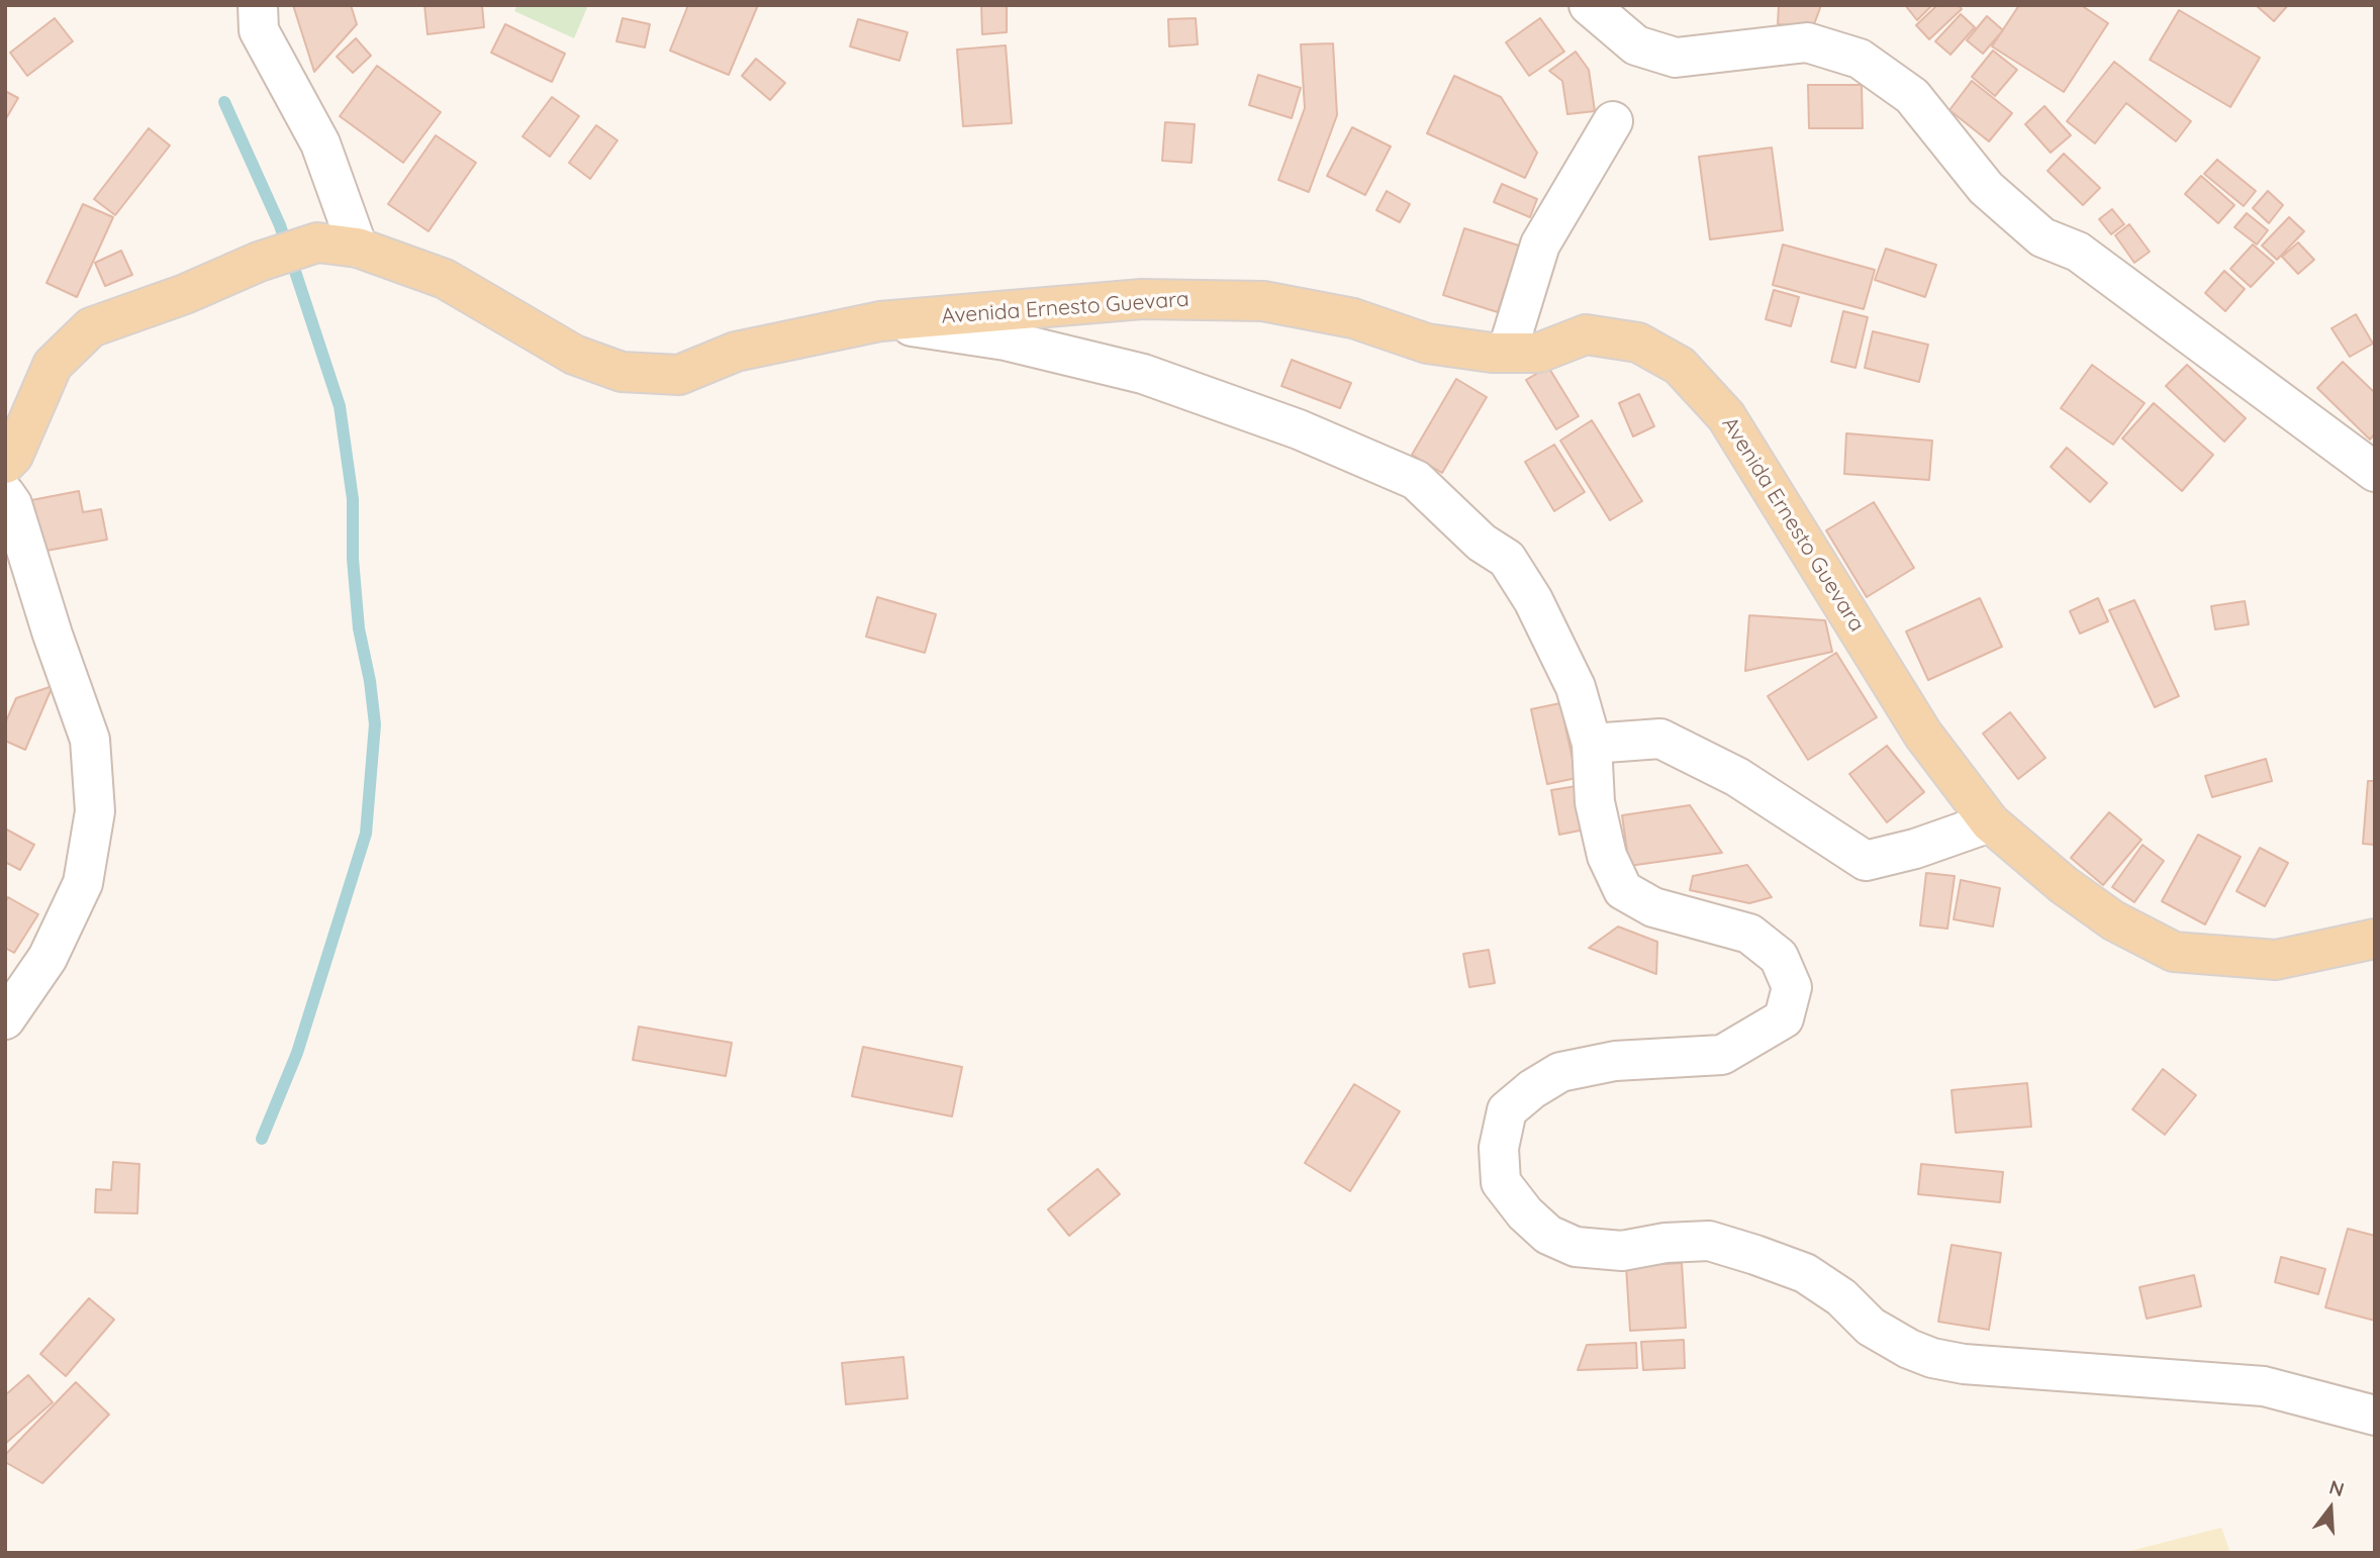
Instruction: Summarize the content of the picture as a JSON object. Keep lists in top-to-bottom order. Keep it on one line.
{"streets":{"main road":["Avenida Ernesto Guevara"]},"north":"top"}
